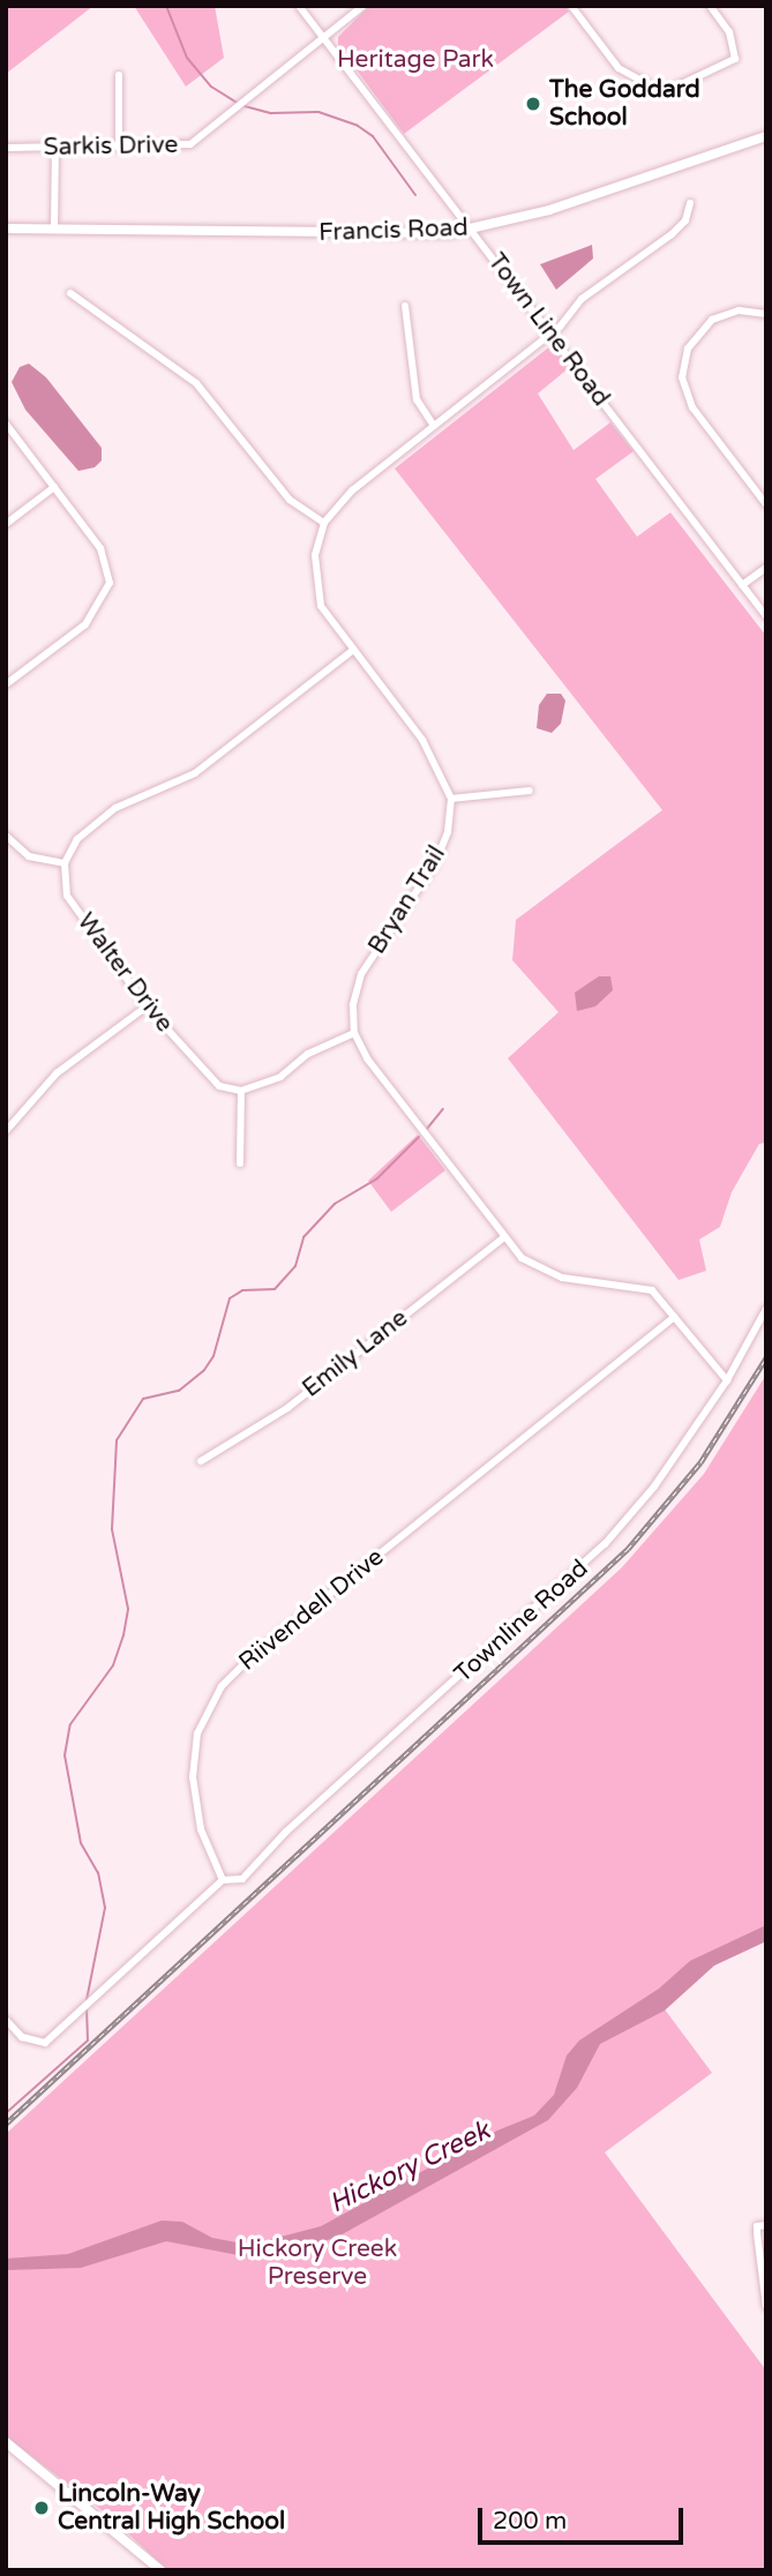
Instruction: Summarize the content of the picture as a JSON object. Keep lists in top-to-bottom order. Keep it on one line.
{"streets":{"street":["Sarkis Drive","Francis Road","Town Line Road","Bryan Trail","Walter Drive","Emily Lane","Riivendell Drive","Townline Road"]},"crossings":[["Sarkis Drive","Town Line Road"],["Francis Road","Town Line Road"],["Riivendell Drive","Townline Road"]],"water":["Hickory Creek"],"parks":["Heritage Park","Hickory Creek Preserve"],"places":["The Goddard School","Lincoln-Way Central High School"],"scale_bar":"200 m"}
